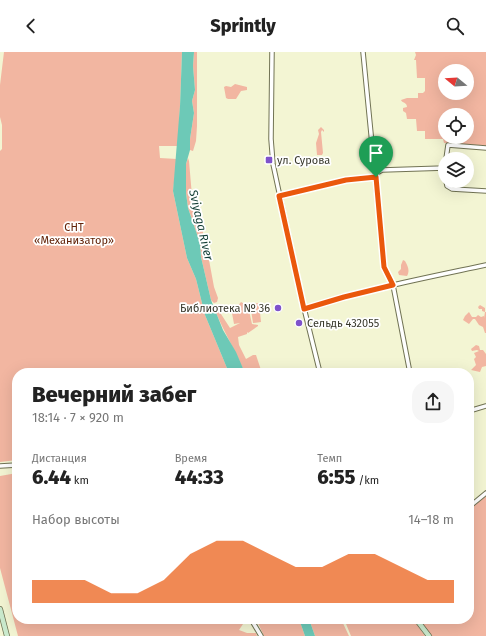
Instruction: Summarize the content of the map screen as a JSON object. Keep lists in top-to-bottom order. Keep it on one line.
{"water":["Sviyaga River"],"parks":["СНТ «Механизатор»"],"places":{"transit":["ул. Сурова"],"other":["Библиотека № 36","Сельдь 432055"]},"north":"left","page":{"header":"Sprintly","heading":["Вечерний забег","18:14 · 7 × 920 m"],"stats":[["Дистанция","6.44 km"],["Время","44:33"],["Темп","6:55 /km"]],"chart":["Набор высоты","14–18 m"]}}
